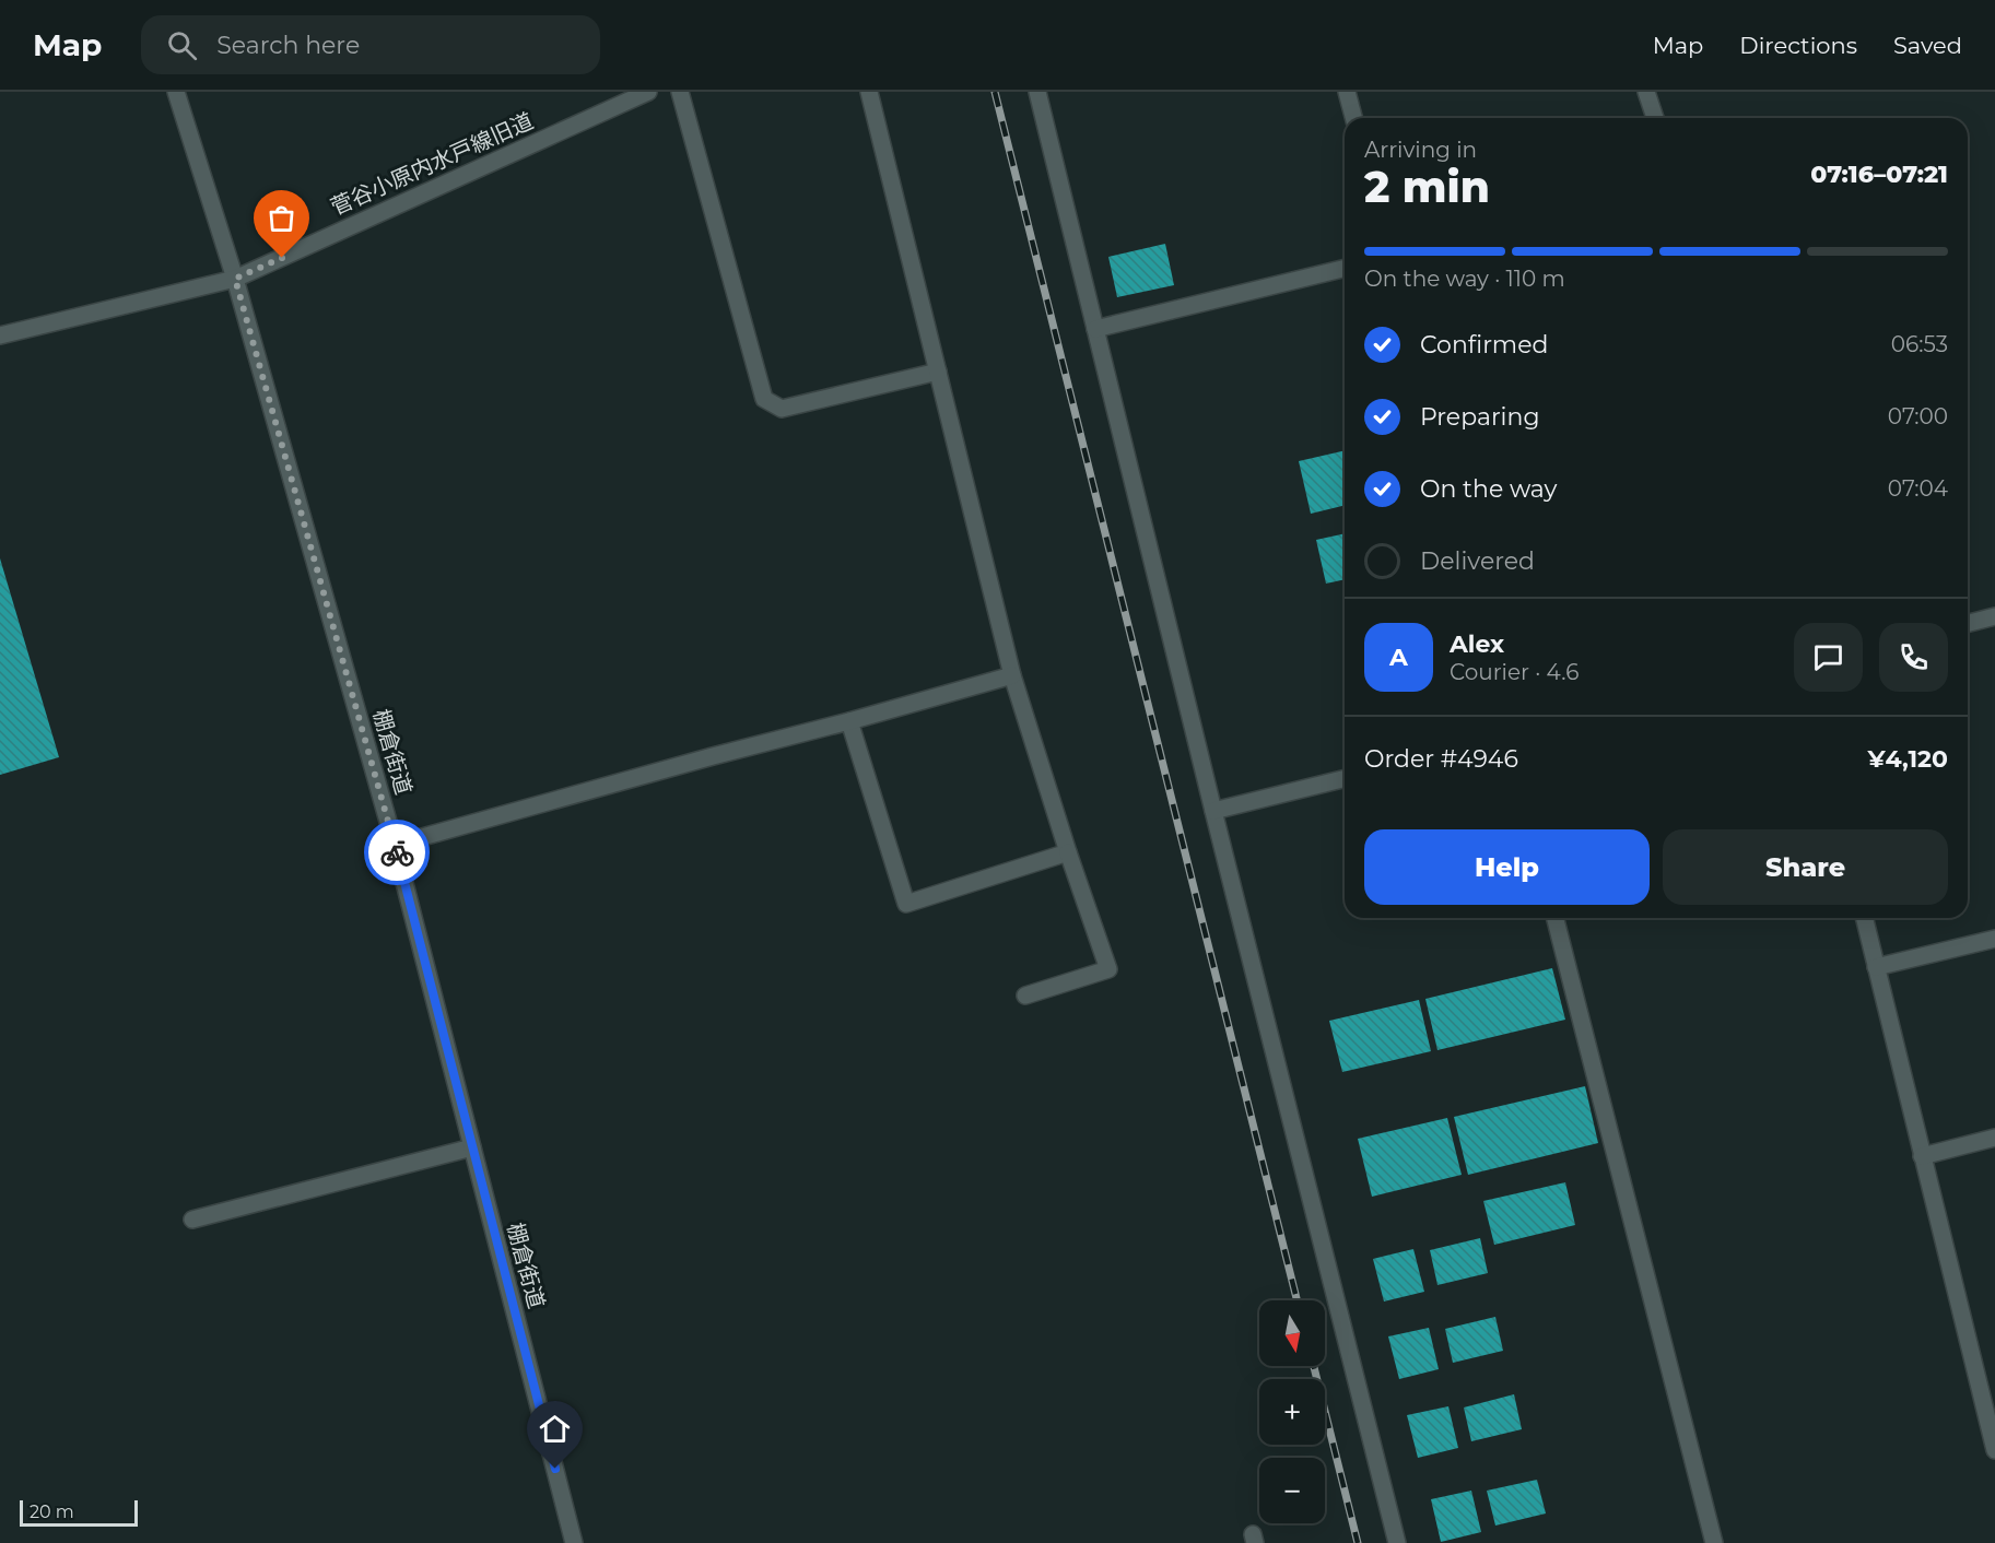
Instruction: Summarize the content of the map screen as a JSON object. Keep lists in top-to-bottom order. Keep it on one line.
{"streets":{"street":["菅谷小原内水戸線旧道","棚倉街道"]},"crossings":[["菅谷小原内水戸線旧道","棚倉街道"]],"scale_bar":"20 m","north":"bottom","page":{"header":"Map","search":"Search here","nav":["Map","Directions","Saved"],"heading":["2 min","Arriving in","07:16–07:21"],"panel":["Alex","Courier · 4.6","Order #4946","¥4,120"],"bar":"On the way · 110 m","list":[["Confirmed","06:53"],["Preparing","07:00"],["On the way","07:04"],"Delivered"],"round":"A","buttons":["Help","Share"],"map_buttons":["+","−"],"scale":"20 m"}}
